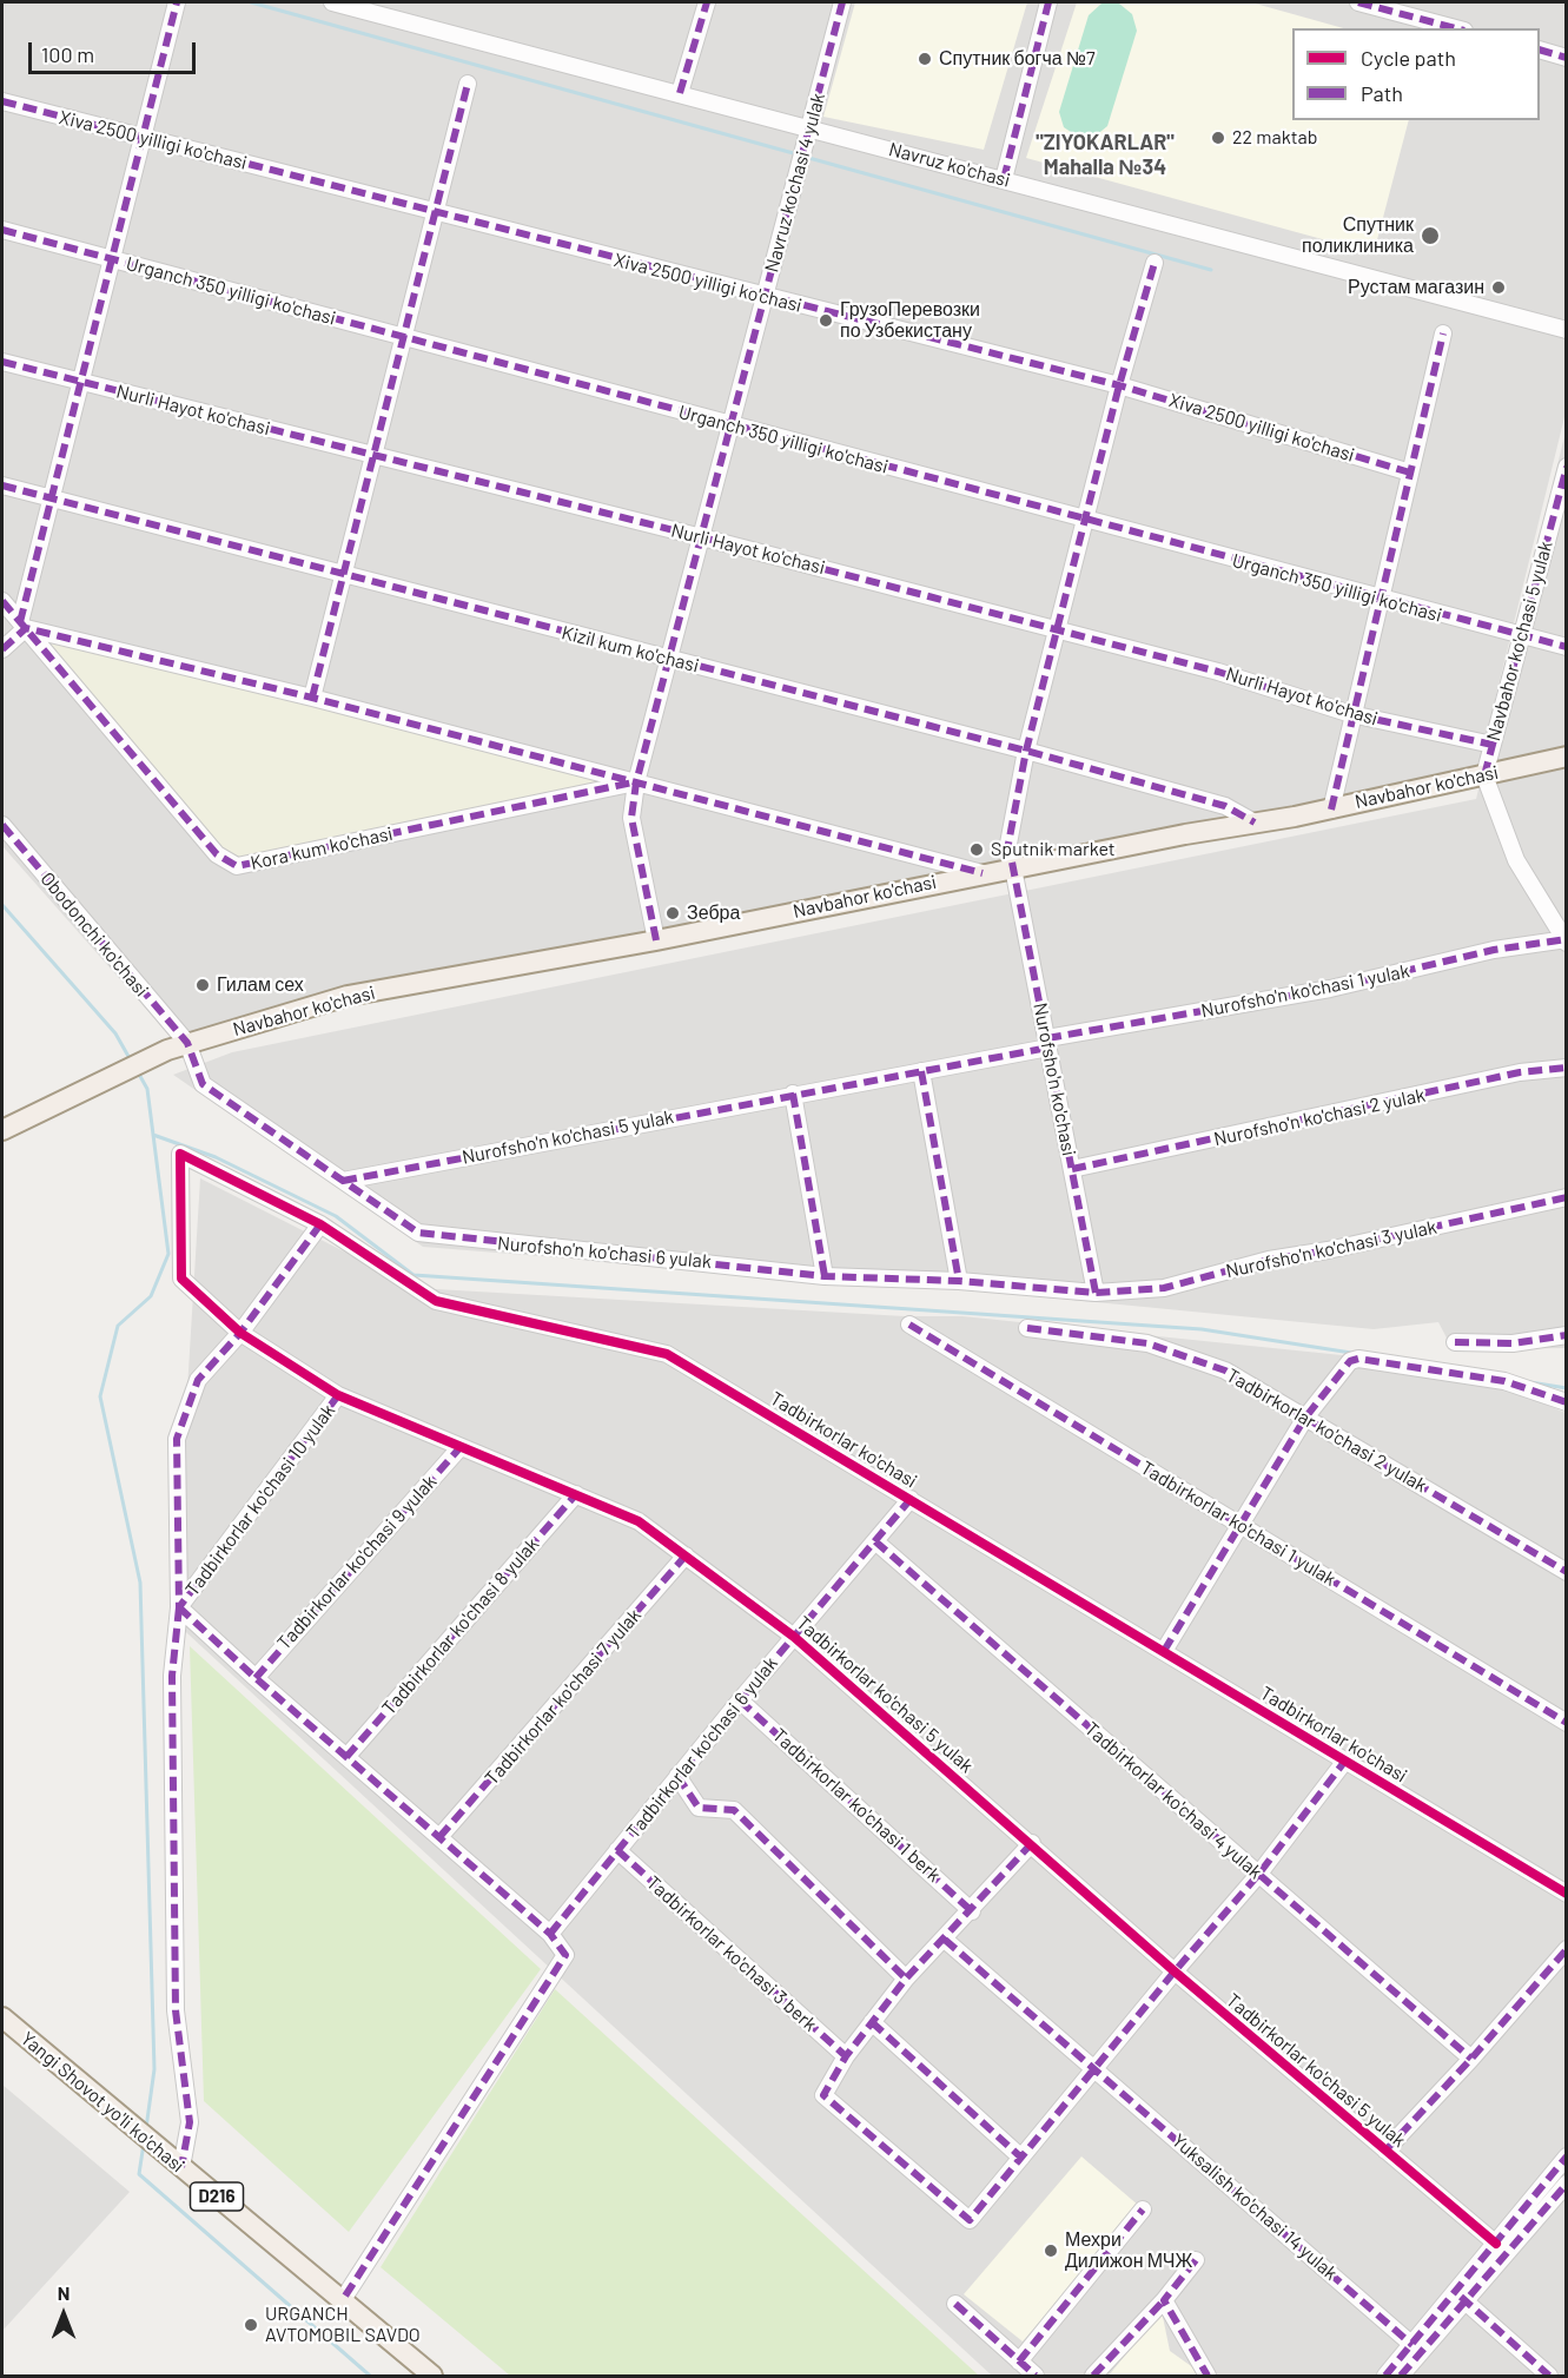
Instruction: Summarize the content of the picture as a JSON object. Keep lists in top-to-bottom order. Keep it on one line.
{"streets":{"main road":["Navbahor ko'chasi","Yangi Shovot yo'li ko'chasi","D216"],"street":["Xiva 2500 yilligi ko'chasi","Navruz ko'chasi","Navruz ko'chasi 4 yulak","Urganch 350 yilligi ko'chasi","Nurli Hayot ko'chasi","Navbahor ko'chasi 5 yulak","Kizil kum ko'chasi","Kora kum ko'chasi","Obodonchi ko'chasi","Nurofsho'n ko'chasi 1 yulak","Nurofsho'n ko'chasi","Nurofsho'n ko'chasi 2 yulak","Nurofsho'n ko'chasi 5 yulak","Nurofsho'n ko'chasi 3 yulak","Nurofsho'n ko'chasi 6 yulak","Tadbirkorlar ko'chasi 2 yulak","Tadbirkorlar ko'chasi","Tadbirkorlar ko'chasi 10 yulak","Tadbirkorlar ko'chasi 1 yulak","Tadbirkorlar ko'chasi 9 yulak","Tadbirkorlar ko'chasi 8 yulak","Tadbirkorlar ko'chasi 5 yulak","Tadbirkorlar ko'chasi 7 yulak","Tadbirkorlar ko'chasi 6 yulak","Tadbirkorlar ko'chasi 4 yulak","Tadbirkorlar ko'chasi 1 berk","Tadbirkorlar ko'chasi 3 berk","Yuksalish ko'chasi 14 yulak"]},"crossings":[["Xiva 2500 yilligi ko'chasi","Navruz ko'chasi 4 yulak"],["Xiva 2500 yilligi ko'chasi","Nurofsho'n ko'chasi"],["Navruz ko'chasi","Navruz ko'chasi 4 yulak"],["Navruz ko'chasi 4 yulak","Urganch 350 yilligi ko'chasi"],["Navruz ko'chasi 4 yulak","Nurli Hayot ko'chasi"],["Navruz ko'chasi 4 yulak","Kizil kum ko'chasi"],["Navruz ko'chasi 4 yulak","Navbahor ko'chasi"],["Navruz ko'chasi 4 yulak","Kora kum ko'chasi"],["Urganch 350 yilligi ko'chasi","Navbahor ko'chasi 5 yulak"],["Urganch 350 yilligi ko'chasi","Nurofsho'n ko'chasi"],["Nurli Hayot ko'chasi","Navbahor ko'chasi 5 yulak"],["Nurli Hayot ko'chasi","Nurofsho'n ko'chasi"],["Navbahor ko'chasi 5 yulak","Navbahor ko'chasi"],["Kizil kum ko'chasi","Navbahor ko'chasi"],["Kizil kum ko'chasi","Nurofsho'n ko'chasi"],["Navbahor ko'chasi","Kora kum ko'chasi"],["Navbahor ko'chasi","Obodonchi ko'chasi"],["Navbahor ko'chasi","Nurofsho'n ko'chasi"],["Navbahor ko'chasi","Nurofsho'n ko'chasi 6 yulak"],["Obodonchi ko'chasi","Nurofsho'n ko'chasi 6 yulak"],["Nurofsho'n ko'chasi 1 yulak","Nurofsho'n ko'chasi"],["Nurofsho'n ko'chasi 1 yulak","Nurofsho'n ko'chasi 5 yulak"],["Nurofsho'n ko'chasi","Nurofsho'n ko'chasi 2 yulak"],["Nurofsho'n ko'chasi","Nurofsho'n ko'chasi 5 yulak"],["Nurofsho'n ko'chasi","Nurofsho'n ko'chasi 3 yulak"],["Nurofsho'n ko'chasi","Nurofsho'n ko'chasi 6 yulak"],["Nurofsho'n ko'chasi 5 yulak","Nurofsho'n ko'chasi 6 yulak"],["Nurofsho'n ko'chasi 3 yulak","Nurofsho'n ko'chasi 6 yulak"],["Tadbirkorlar ko'chasi","Tadbirkorlar ko'chasi 10 yulak"],["Tadbirkorlar ko'chasi","Tadbirkorlar ko'chasi 5 yulak"],["Tadbirkorlar ko'chasi","Tadbirkorlar ko'chasi 6 yulak"],["Tadbirkorlar ko'chasi 10 yulak","Tadbirkorlar ko'chasi 5 yulak"],["Tadbirkorlar ko'chasi 9 yulak","Tadbirkorlar ko'chasi 5 yulak"],["Tadbirkorlar ko'chasi 8 yulak","Tadbirkorlar ko'chasi 5 yulak"],["Tadbirkorlar ko'chasi 5 yulak","Tadbirkorlar ko'chasi 7 yulak"],["Tadbirkorlar ko'chasi 5 yulak","Tadbirkorlar ko'chasi 6 yulak"],["Tadbirkorlar ko'chasi 6 yulak","Tadbirkorlar ko'chasi 4 yulak"],["Tadbirkorlar ko'chasi 6 yulak","Tadbirkorlar ko'chasi 1 berk"],["Tadbirkorlar ko'chasi 6 yulak","Tadbirkorlar ko'chasi 3 berk"]],"districts":["\"ZIYOKARLAR\" Mahalla №34"],"places":["Спутник богча №7","22 maktab","Спутник поликлиника","Рустам магазин","ГрузоПеревозки по Узбекистану","Sputnik market","Зебра","Гилам сех","Мехри Дилижон МЧЖ","URGANCH AVTOMOBIL SAVDO"],"legend":["Cycle path","Path"],"scale_bar":"100 m","north":"top"}
